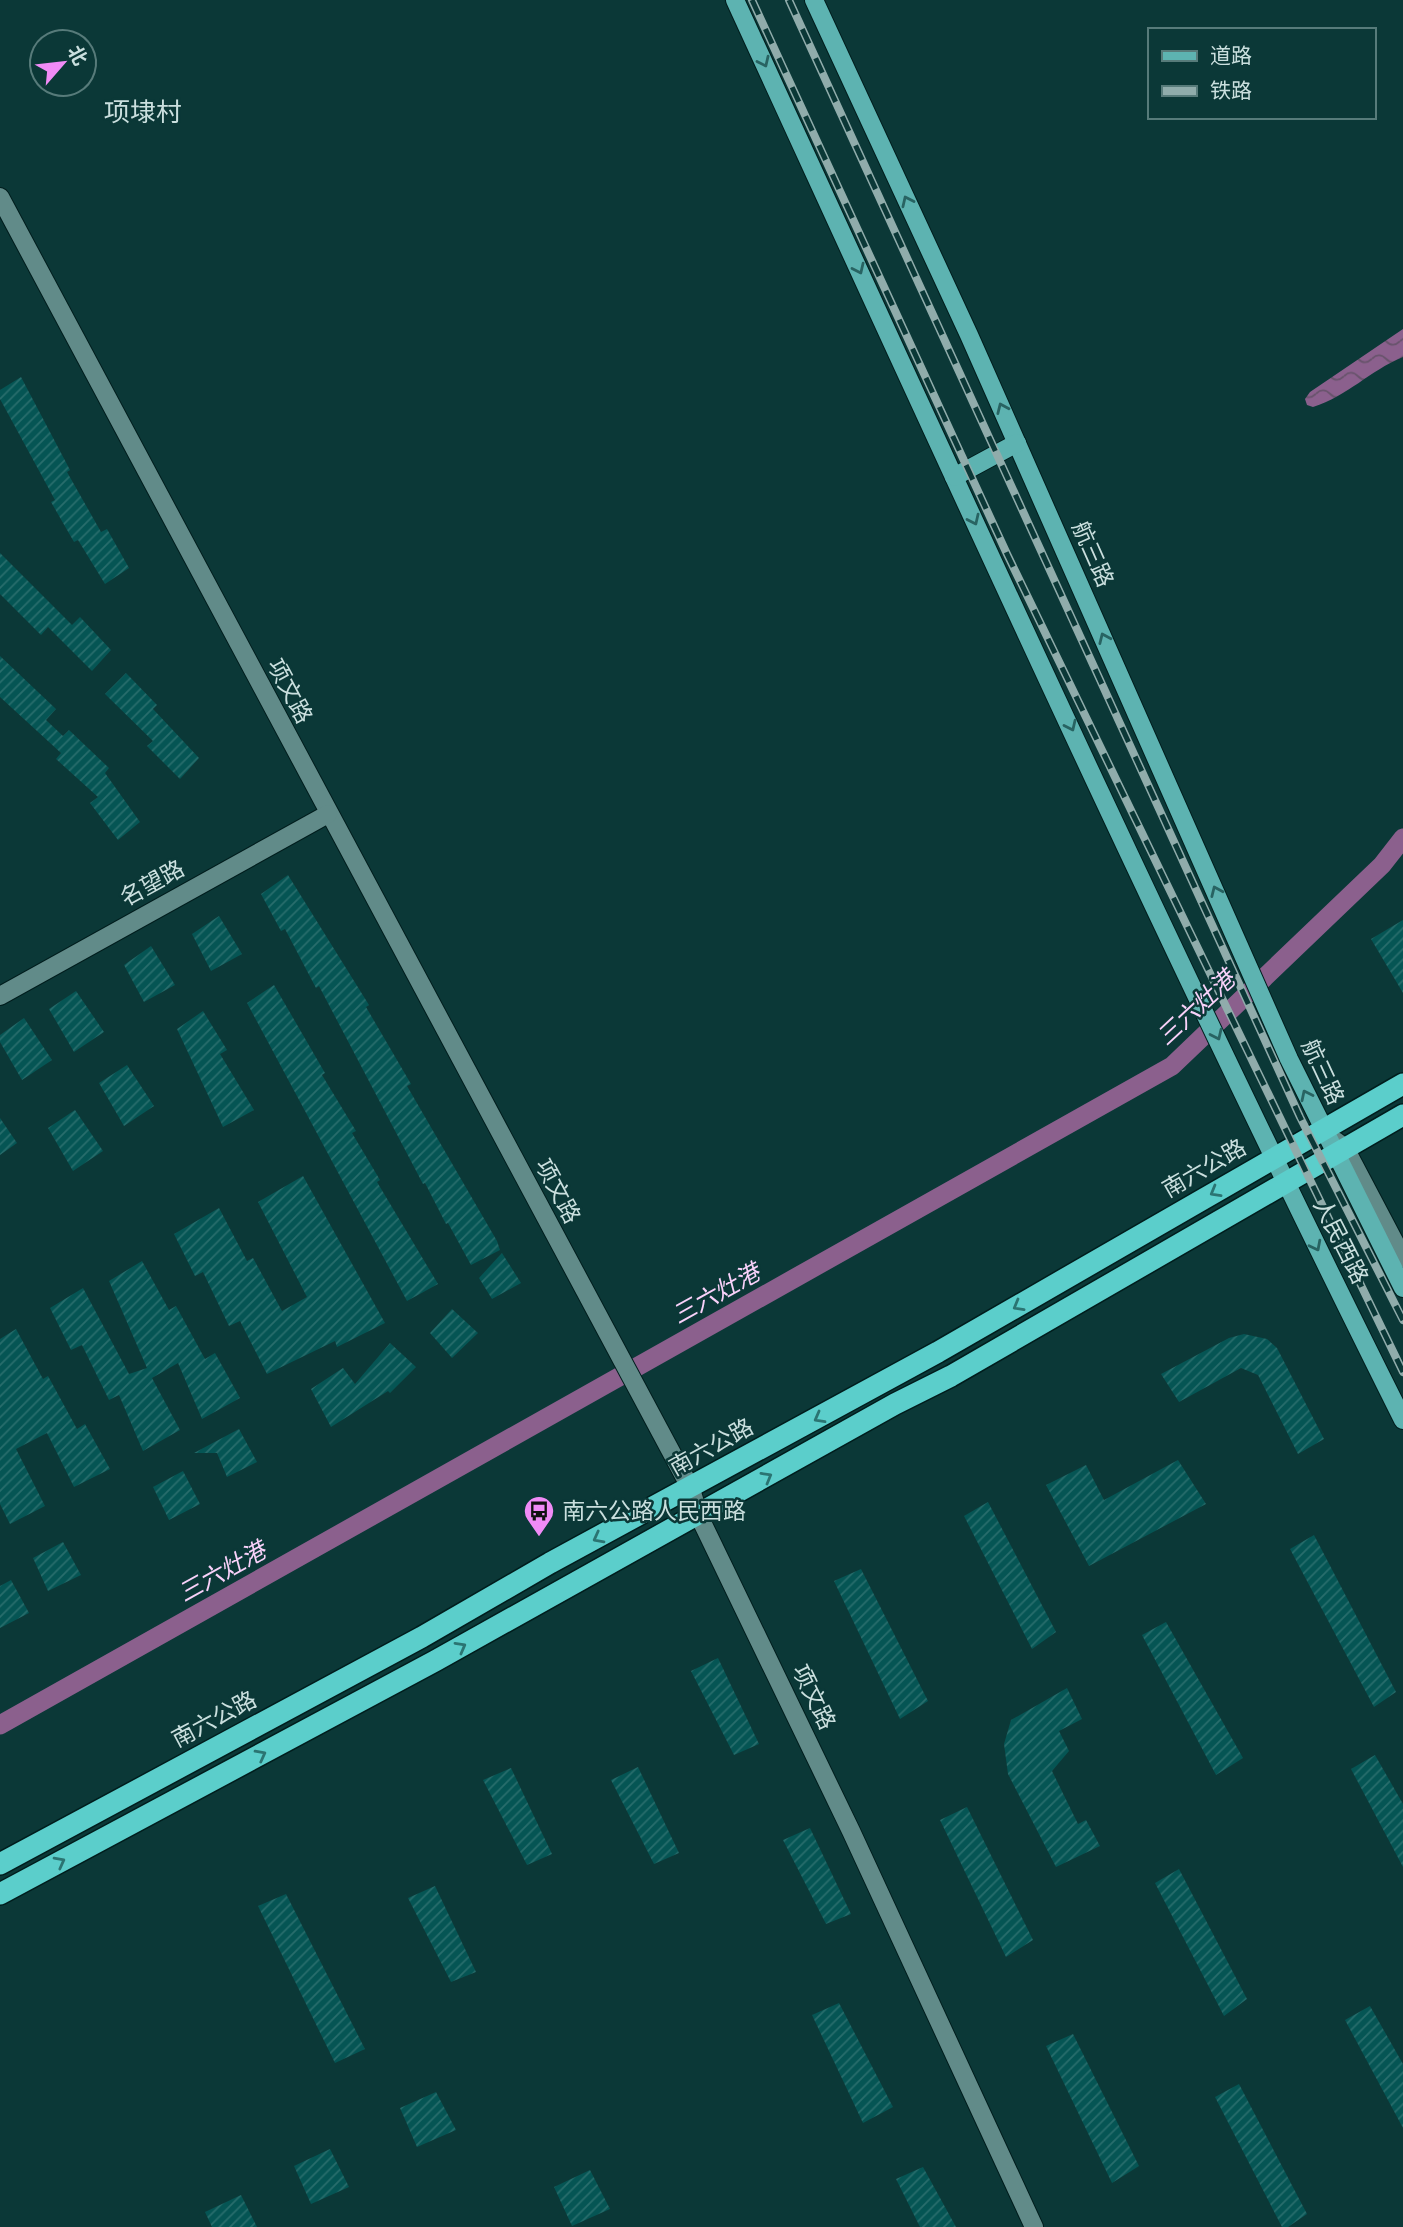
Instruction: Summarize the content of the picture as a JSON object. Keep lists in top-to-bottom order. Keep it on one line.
{"streets":{"highway":["南六公路"],"main road":["航三路","人民西路"],"street":["项文路","名望路"]},"crossings":[["航三路","南六公路"],["航三路","人民西路"],["项文路","名望路"],["项文路","南六公路"],["南六公路","人民西路"]],"one_way":["航三路","人民西路"],"districts":["项埭村"],"water":["三六灶港"],"places":{"bus stop":["南六公路人民西路"]},"legend":["道路","铁路"],"north":"top right"}
